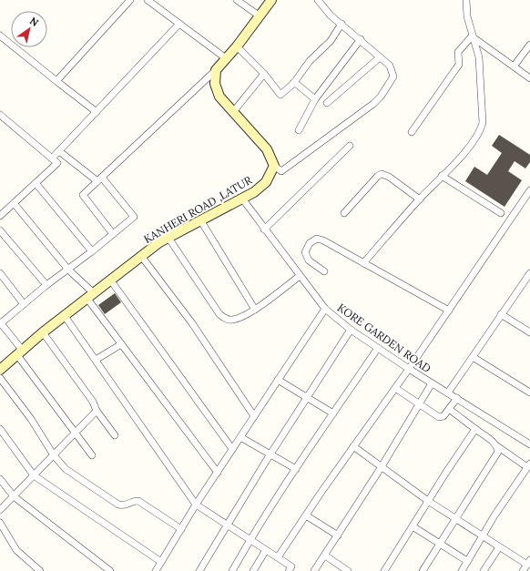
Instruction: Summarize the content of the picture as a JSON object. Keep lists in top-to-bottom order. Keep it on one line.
{"streets":{"street":["KANHERI ROAD ,LATUR","KORE GARDEN ROAD"]},"crossings":[["KANHERI ROAD ,LATUR","KORE GARDEN ROAD"]],"north":"top right"}
